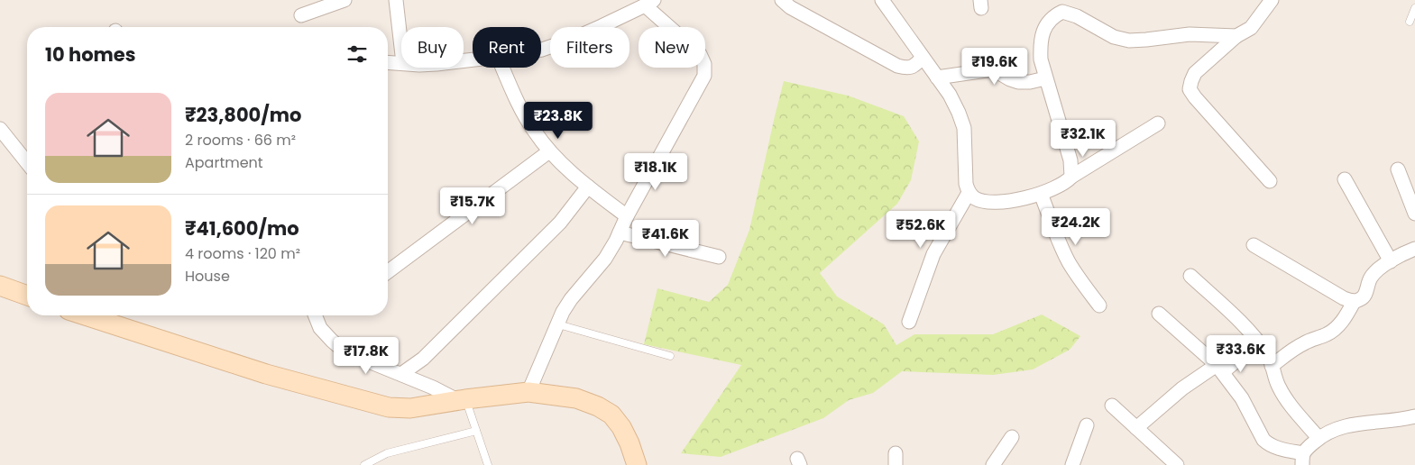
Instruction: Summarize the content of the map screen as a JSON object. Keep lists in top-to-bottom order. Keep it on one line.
{"page":{"chip":["Buy","Rent","Filters","New"],"heading":"10 homes","price":["₹19.6K","₹23.8K","₹32.1K","₹18.1K","₹15.7K","₹24.2K","₹52.6K","₹41.6K","₹33.6K","₹17.8K"],"list":[{"name":"₹23,800/mo","note":"2 rooms · 66 m² · Apartment"},{"name":"₹41,600/mo","note":"4 rooms · 120 m² · House"}]}}
